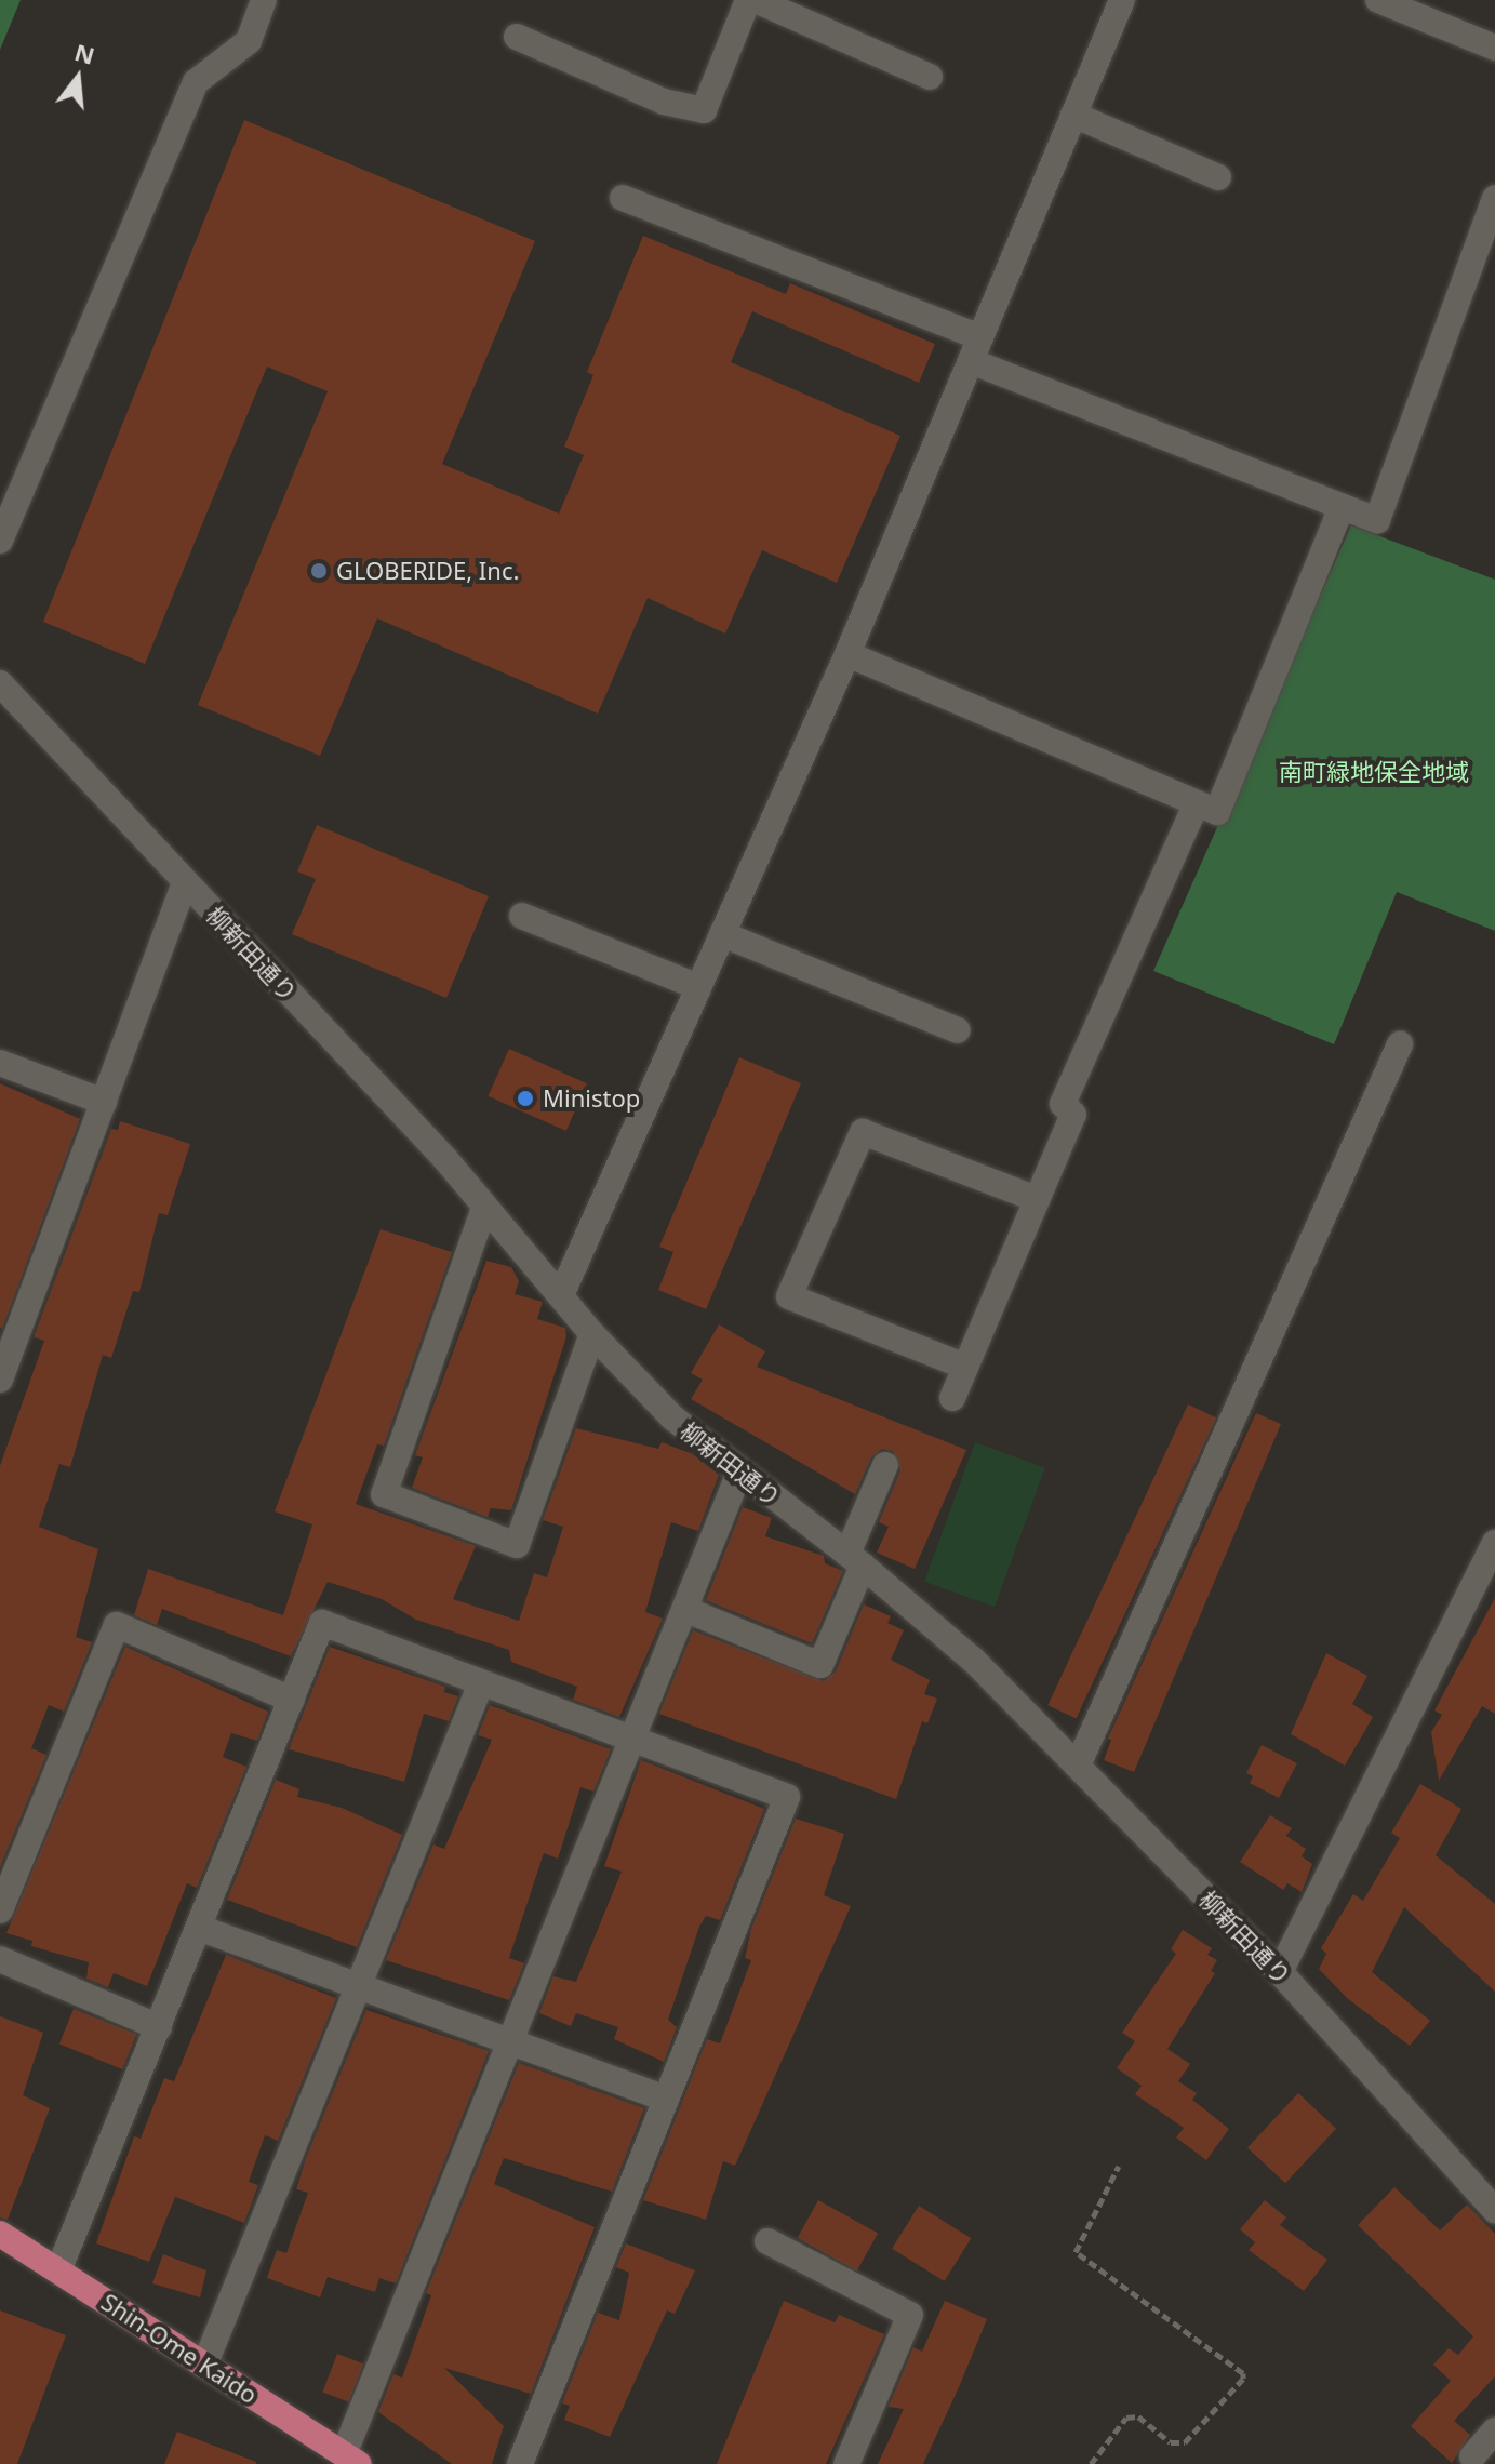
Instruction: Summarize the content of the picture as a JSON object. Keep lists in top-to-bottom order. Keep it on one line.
{"streets":{"main road":["Shin-Ome Kaido"],"street":["柳新田通り"]},"parks":["南町緑地保全地域"],"places":["GLOBERIDE, Inc.","Ministop"],"north":"top"}
